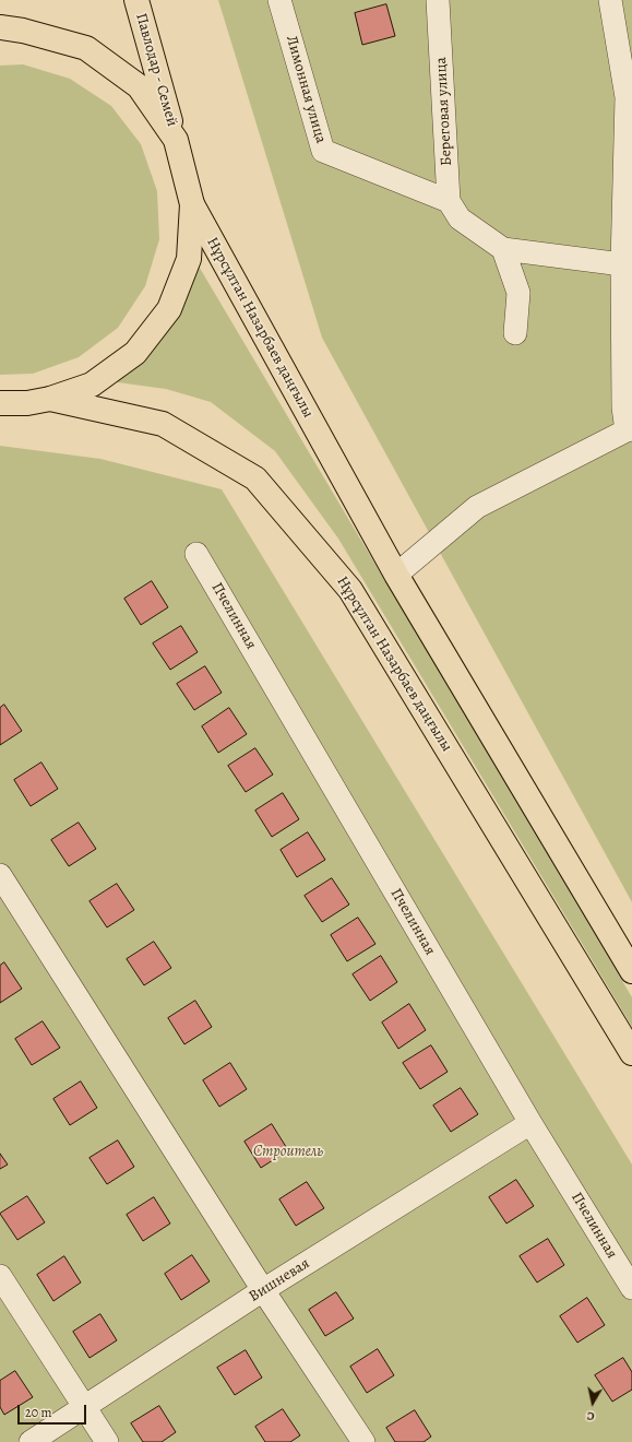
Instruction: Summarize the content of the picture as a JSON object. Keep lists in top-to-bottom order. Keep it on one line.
{"streets":{"main road":["Павлодар - Семей","Нұрсұлтан Назарбаев даңғылы"],"street":["Лимонная улица","Береговая улица","Пчелинная","Вишневая"]},"crossings":[["Павлодар - Семей","Нұрсұлтан Назарбаев даңғылы"],["Лимонная улица","Береговая улица"],["Пчелинная","Вишневая"]],"parks":["Строитель"],"scale_bar":"20 m","north":"bottom"}
